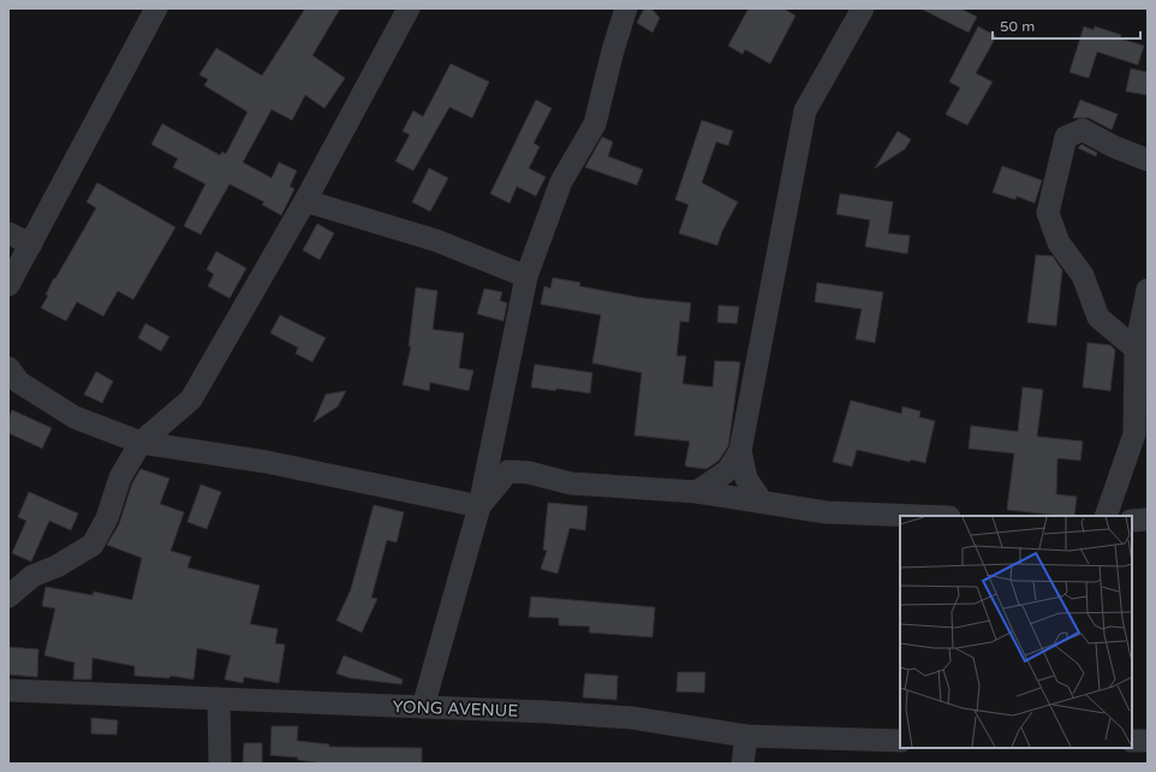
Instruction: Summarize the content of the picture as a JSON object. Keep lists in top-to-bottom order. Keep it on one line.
{"streets":{"street":["YONG AVENUE"]},"scale_bar":"50 m"}
